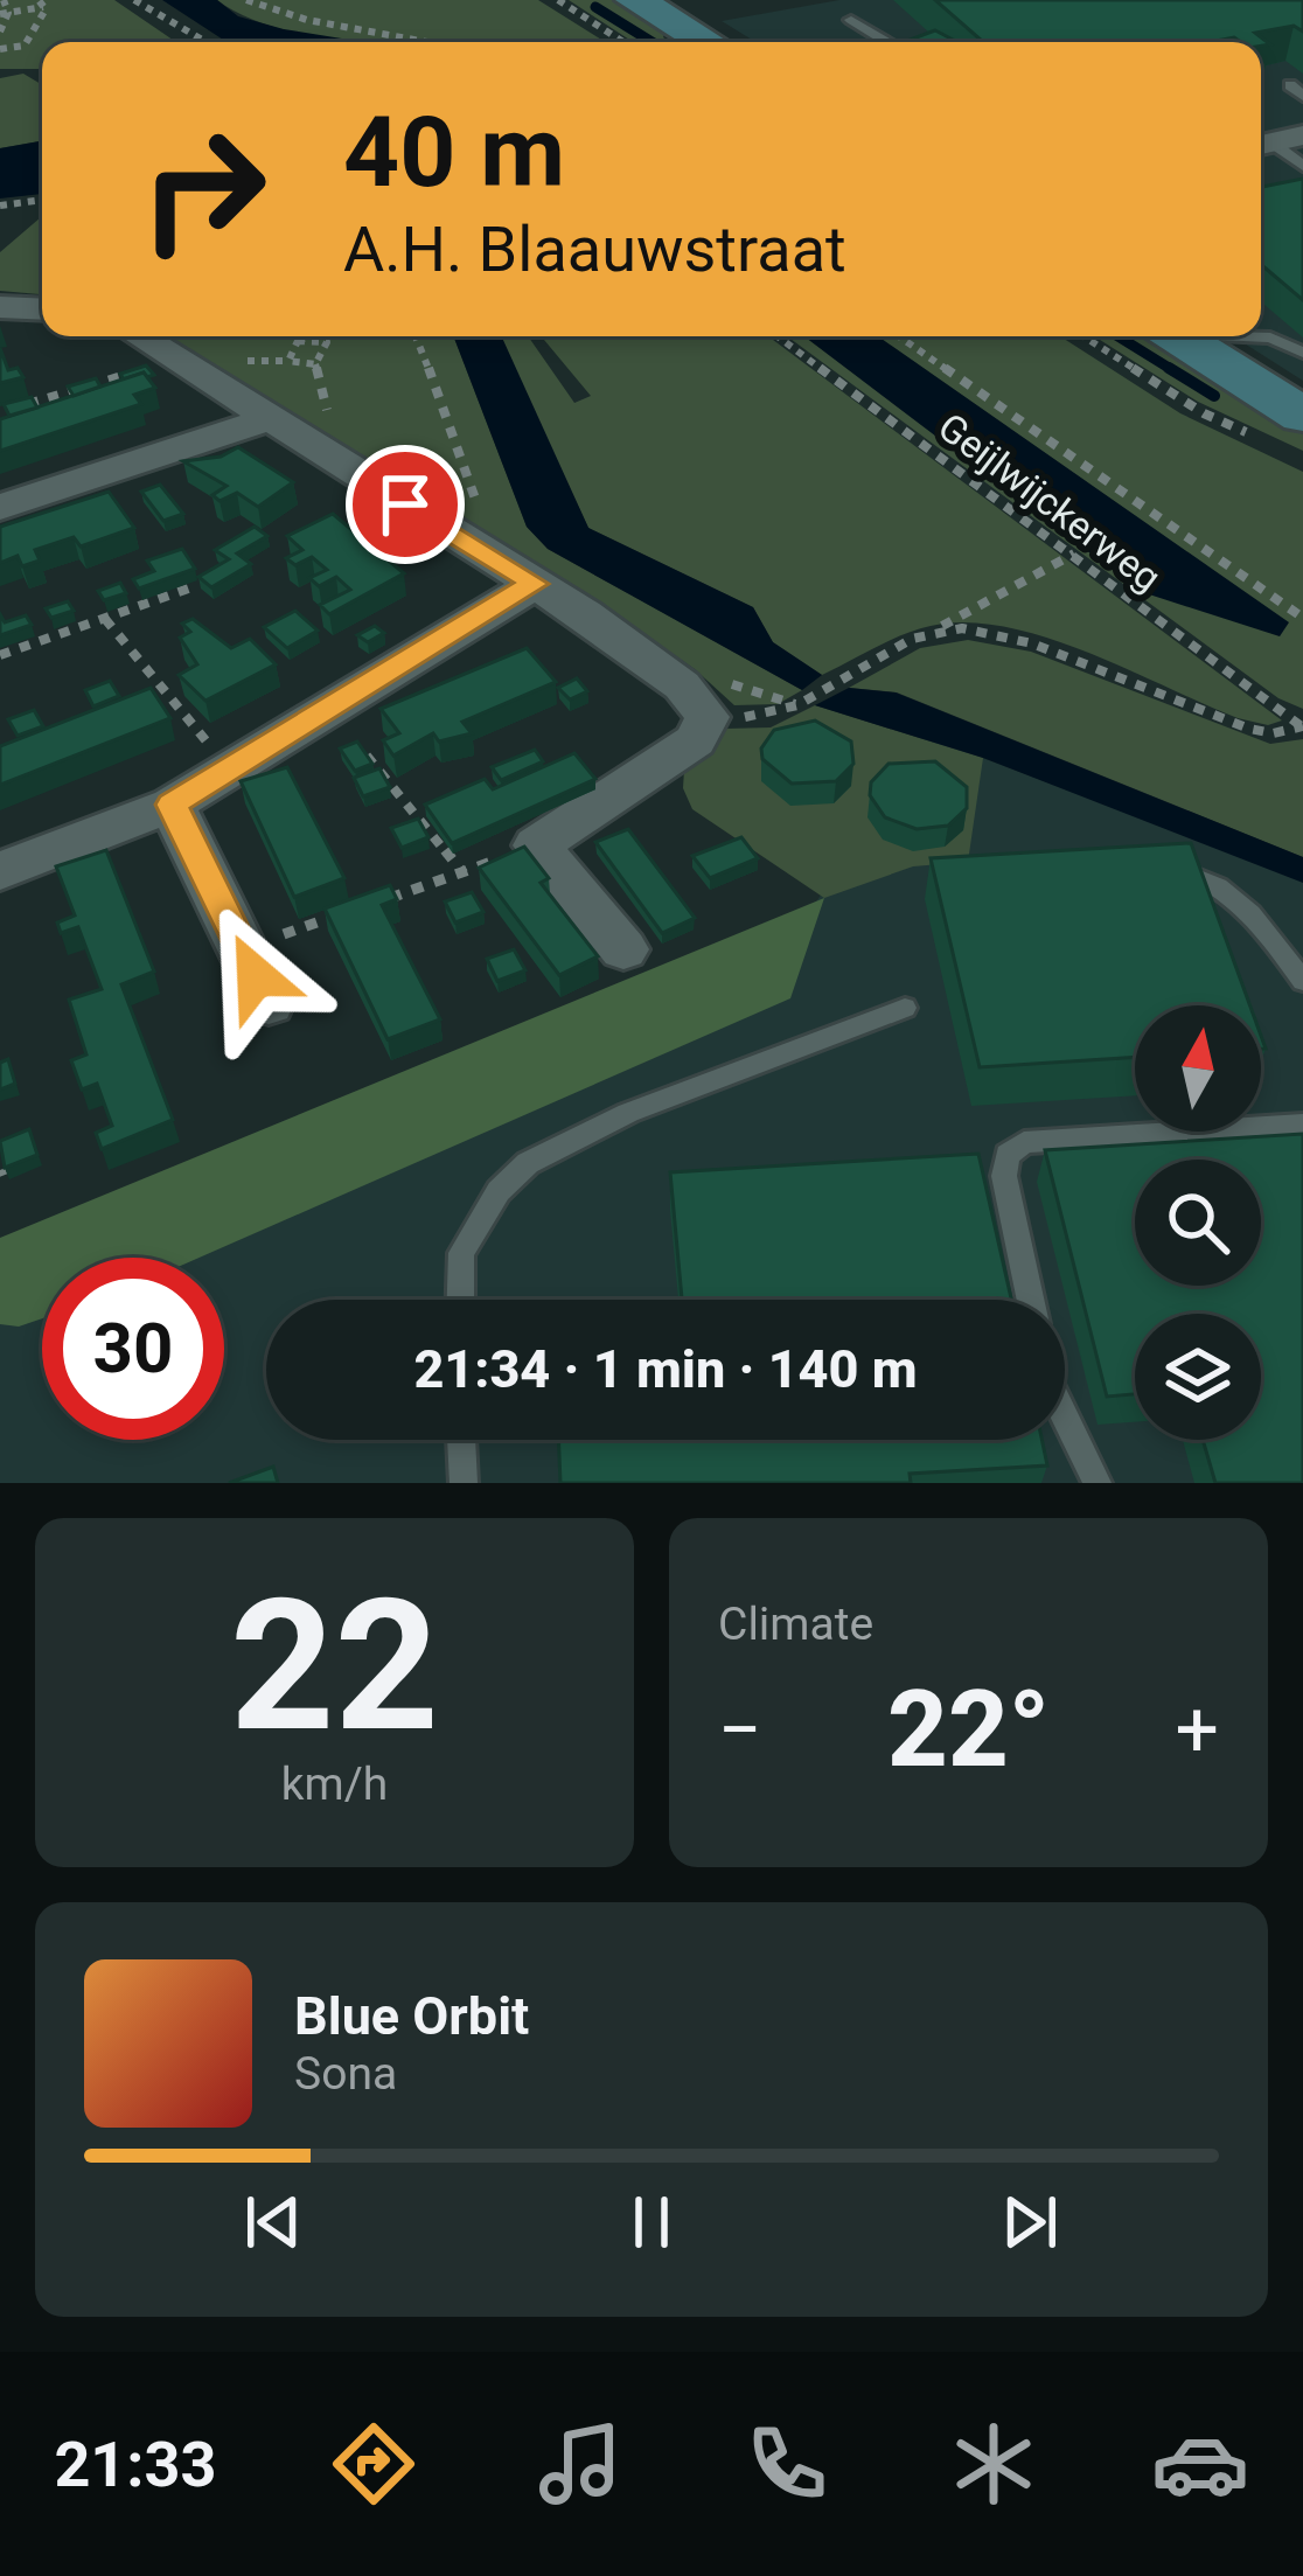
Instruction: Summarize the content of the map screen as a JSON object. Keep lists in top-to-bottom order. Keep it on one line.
{"streets":{"path":["Geijlwijckerweg"]},"north":"top","page":{"turn":["40 m","A.H. Blaauwstraat"],"limit":"30","trip":"21:34 · 1 min · 140 m","tile":[["22","km/h"],"Climate"],"heat":["−","22°","+"],"song":["Blue Orbit","Sona"],"tabs":"21:33"}}
